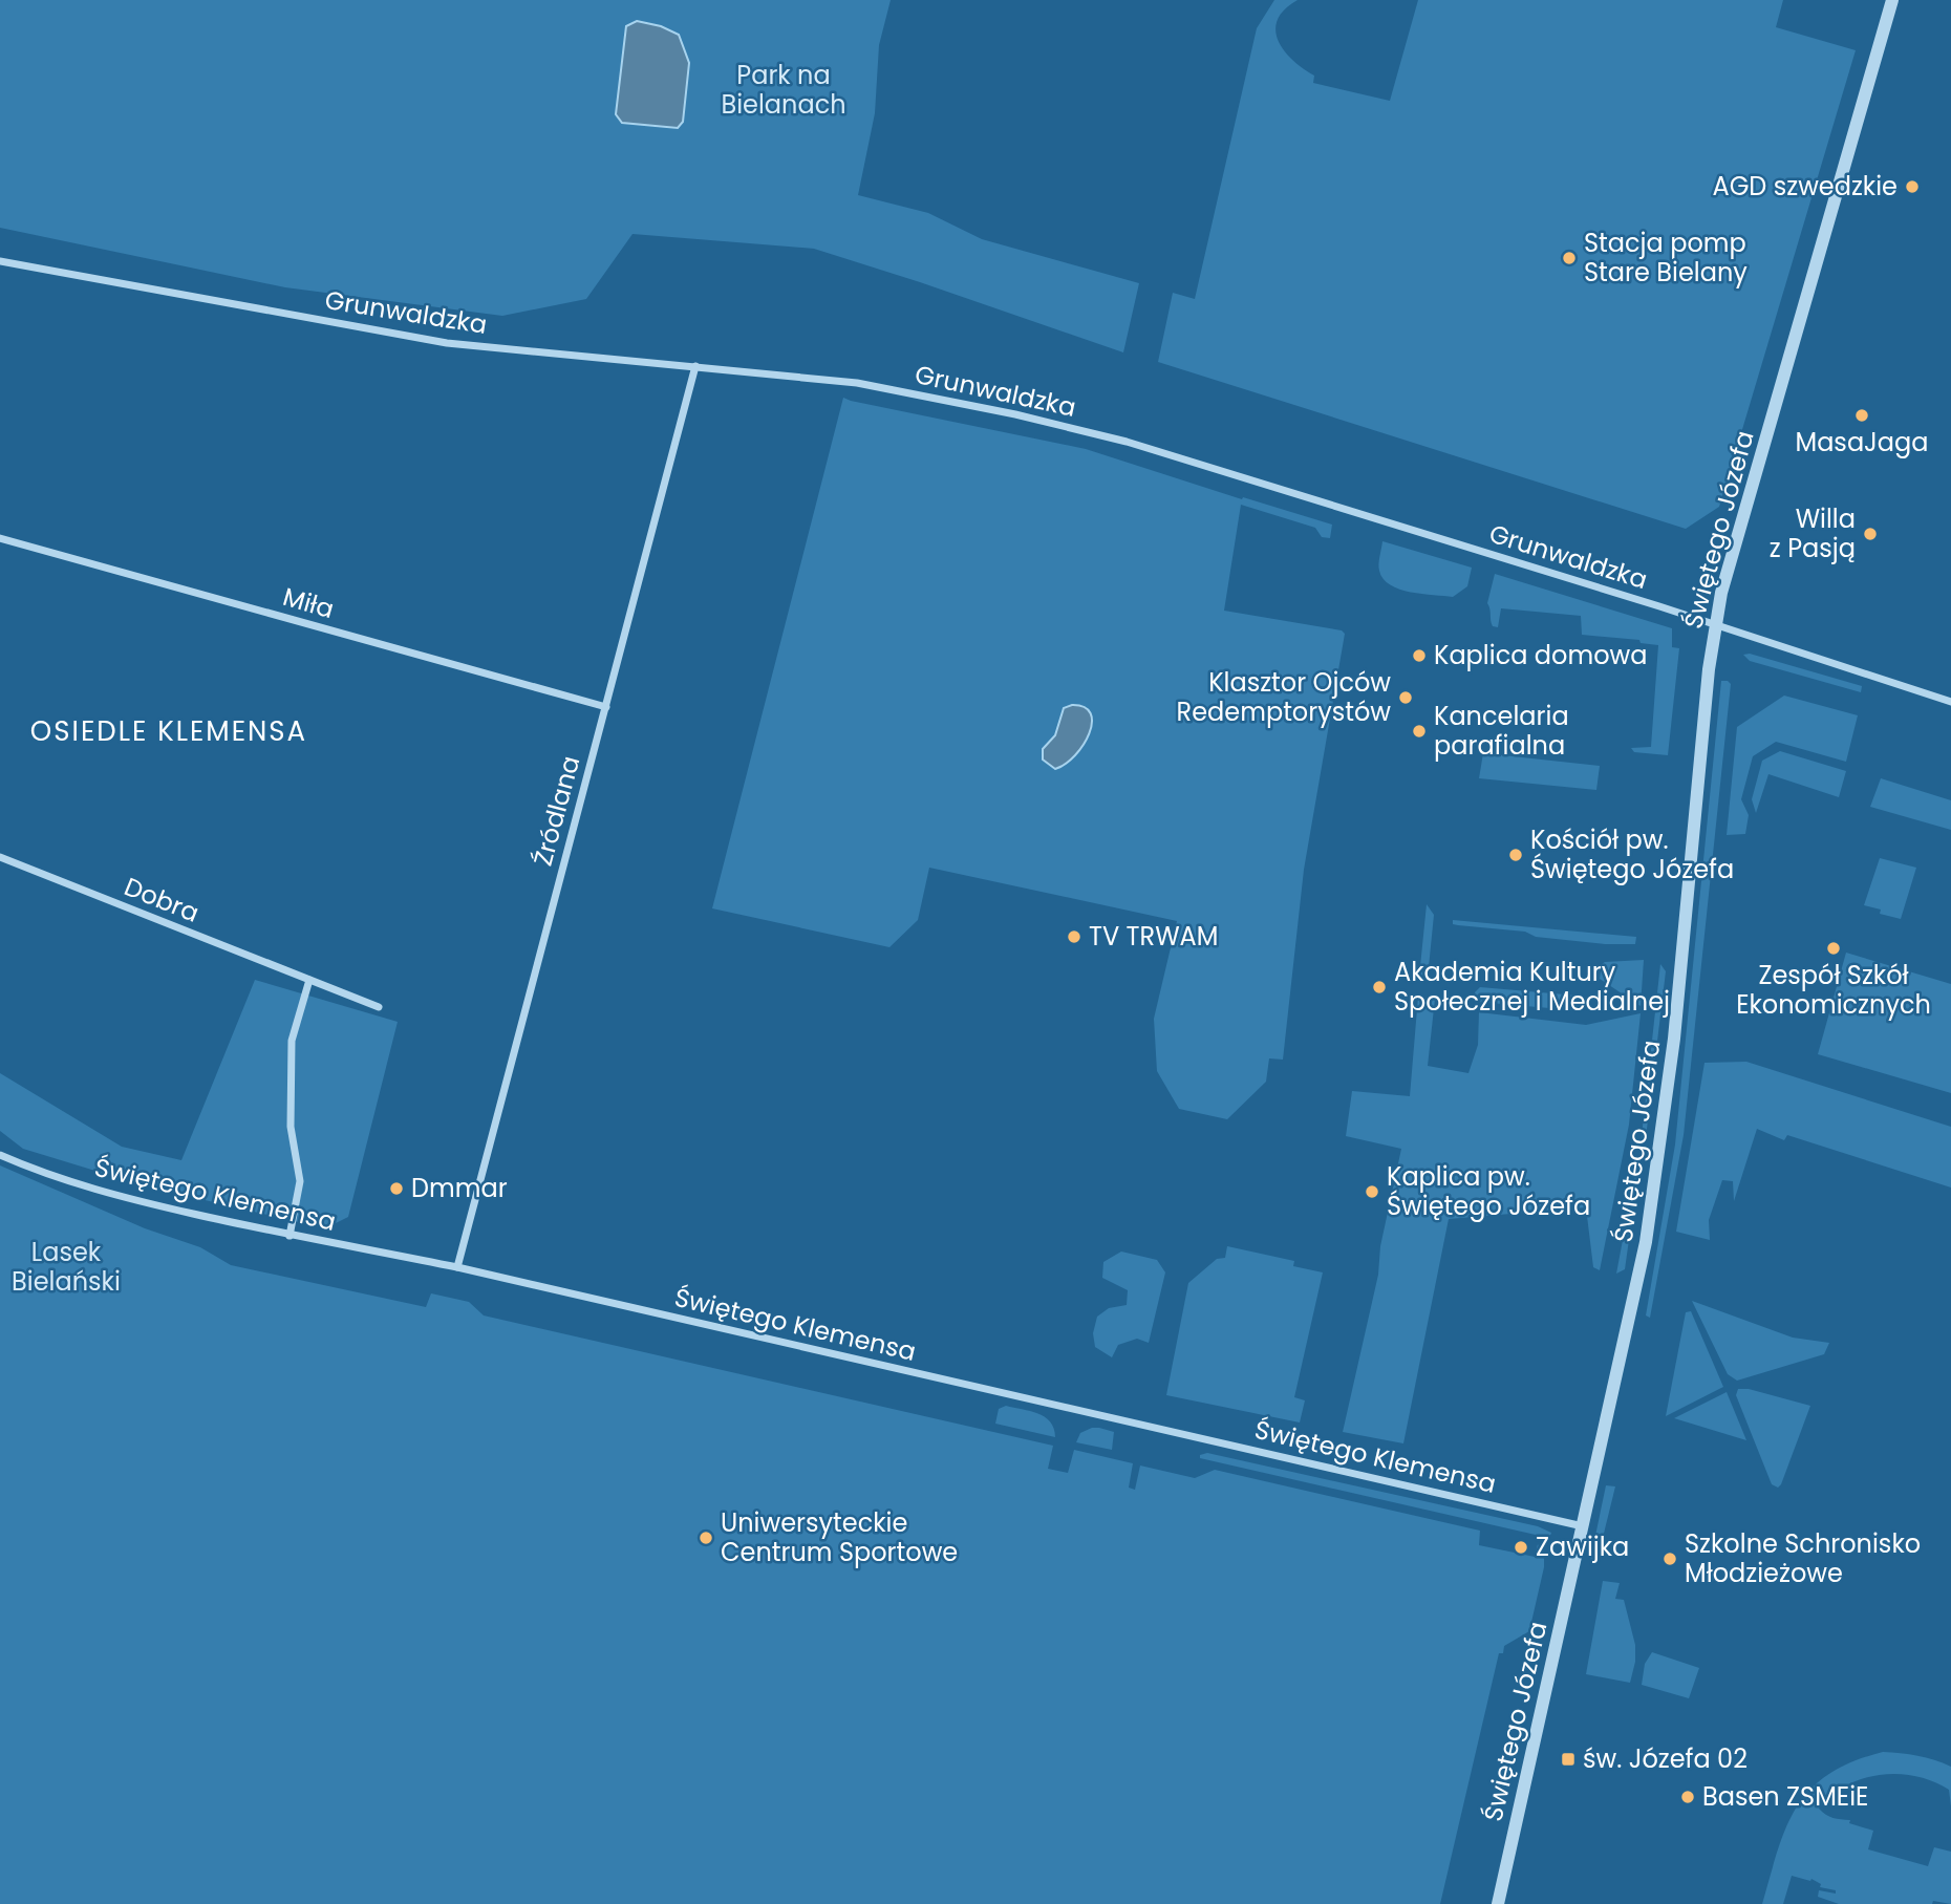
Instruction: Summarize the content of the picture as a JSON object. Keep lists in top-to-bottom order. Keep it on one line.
{"streets":{"street":["Grunwaldzka","Świętego Józefa","Miła","Źródlana","Dobra","Świętego Klemensa"]},"crossings":[["Grunwaldzka","Świętego Józefa"],["Grunwaldzka","Źródlana"],["Świętego Józefa","Świętego Klemensa"],["Miła","Źródlana"],["Źródlana","Świętego Klemensa"]],"districts":["OSIEDLE KLEMENSA"],"parks":["Park na Bielanach","Lasek Bielański"],"places":{"other":["AGD szwedzkie","Stacja pomp Stare Bielany","MasaJaga","Willa z Pasją","Kaplica domowa","Klasztor Ojców Redemptorystów","Kancelaria parafialna","Kościół pw. Świętego Józefa","TV TRWAM","Zespół Szkół Ekonomicznych","Akademia Kultury Społecznej i Medialnej","Dmmar","Kaplica pw. Świętego Józefa","Uniwersyteckie Centrum Sportowe","Zawijka","Szkolne Schronisko Młodzieżowe","Basen ZSMEiE"],"transit":["św. Józefa 02"]}}
